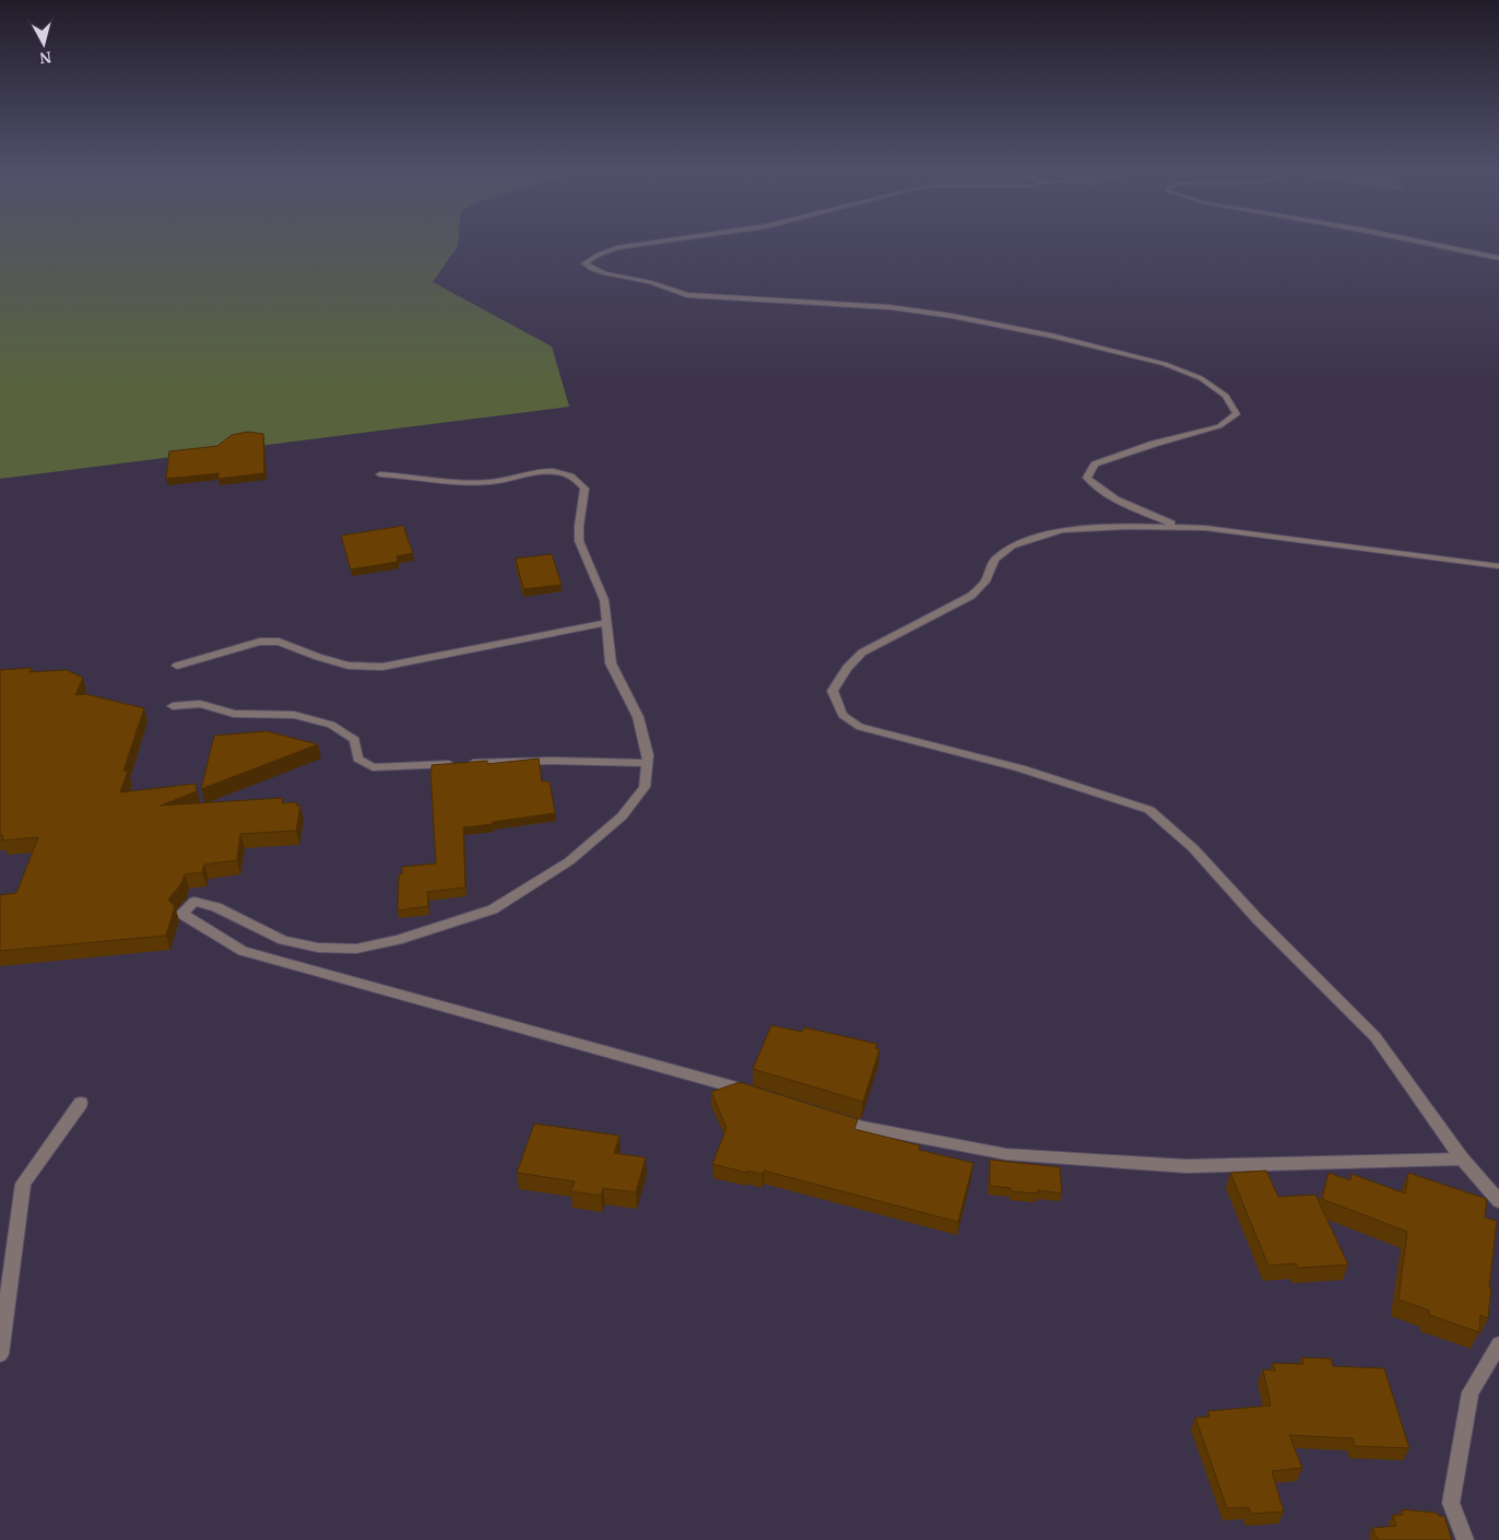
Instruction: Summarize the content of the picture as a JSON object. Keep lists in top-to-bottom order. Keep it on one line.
{"north":"bottom"}
